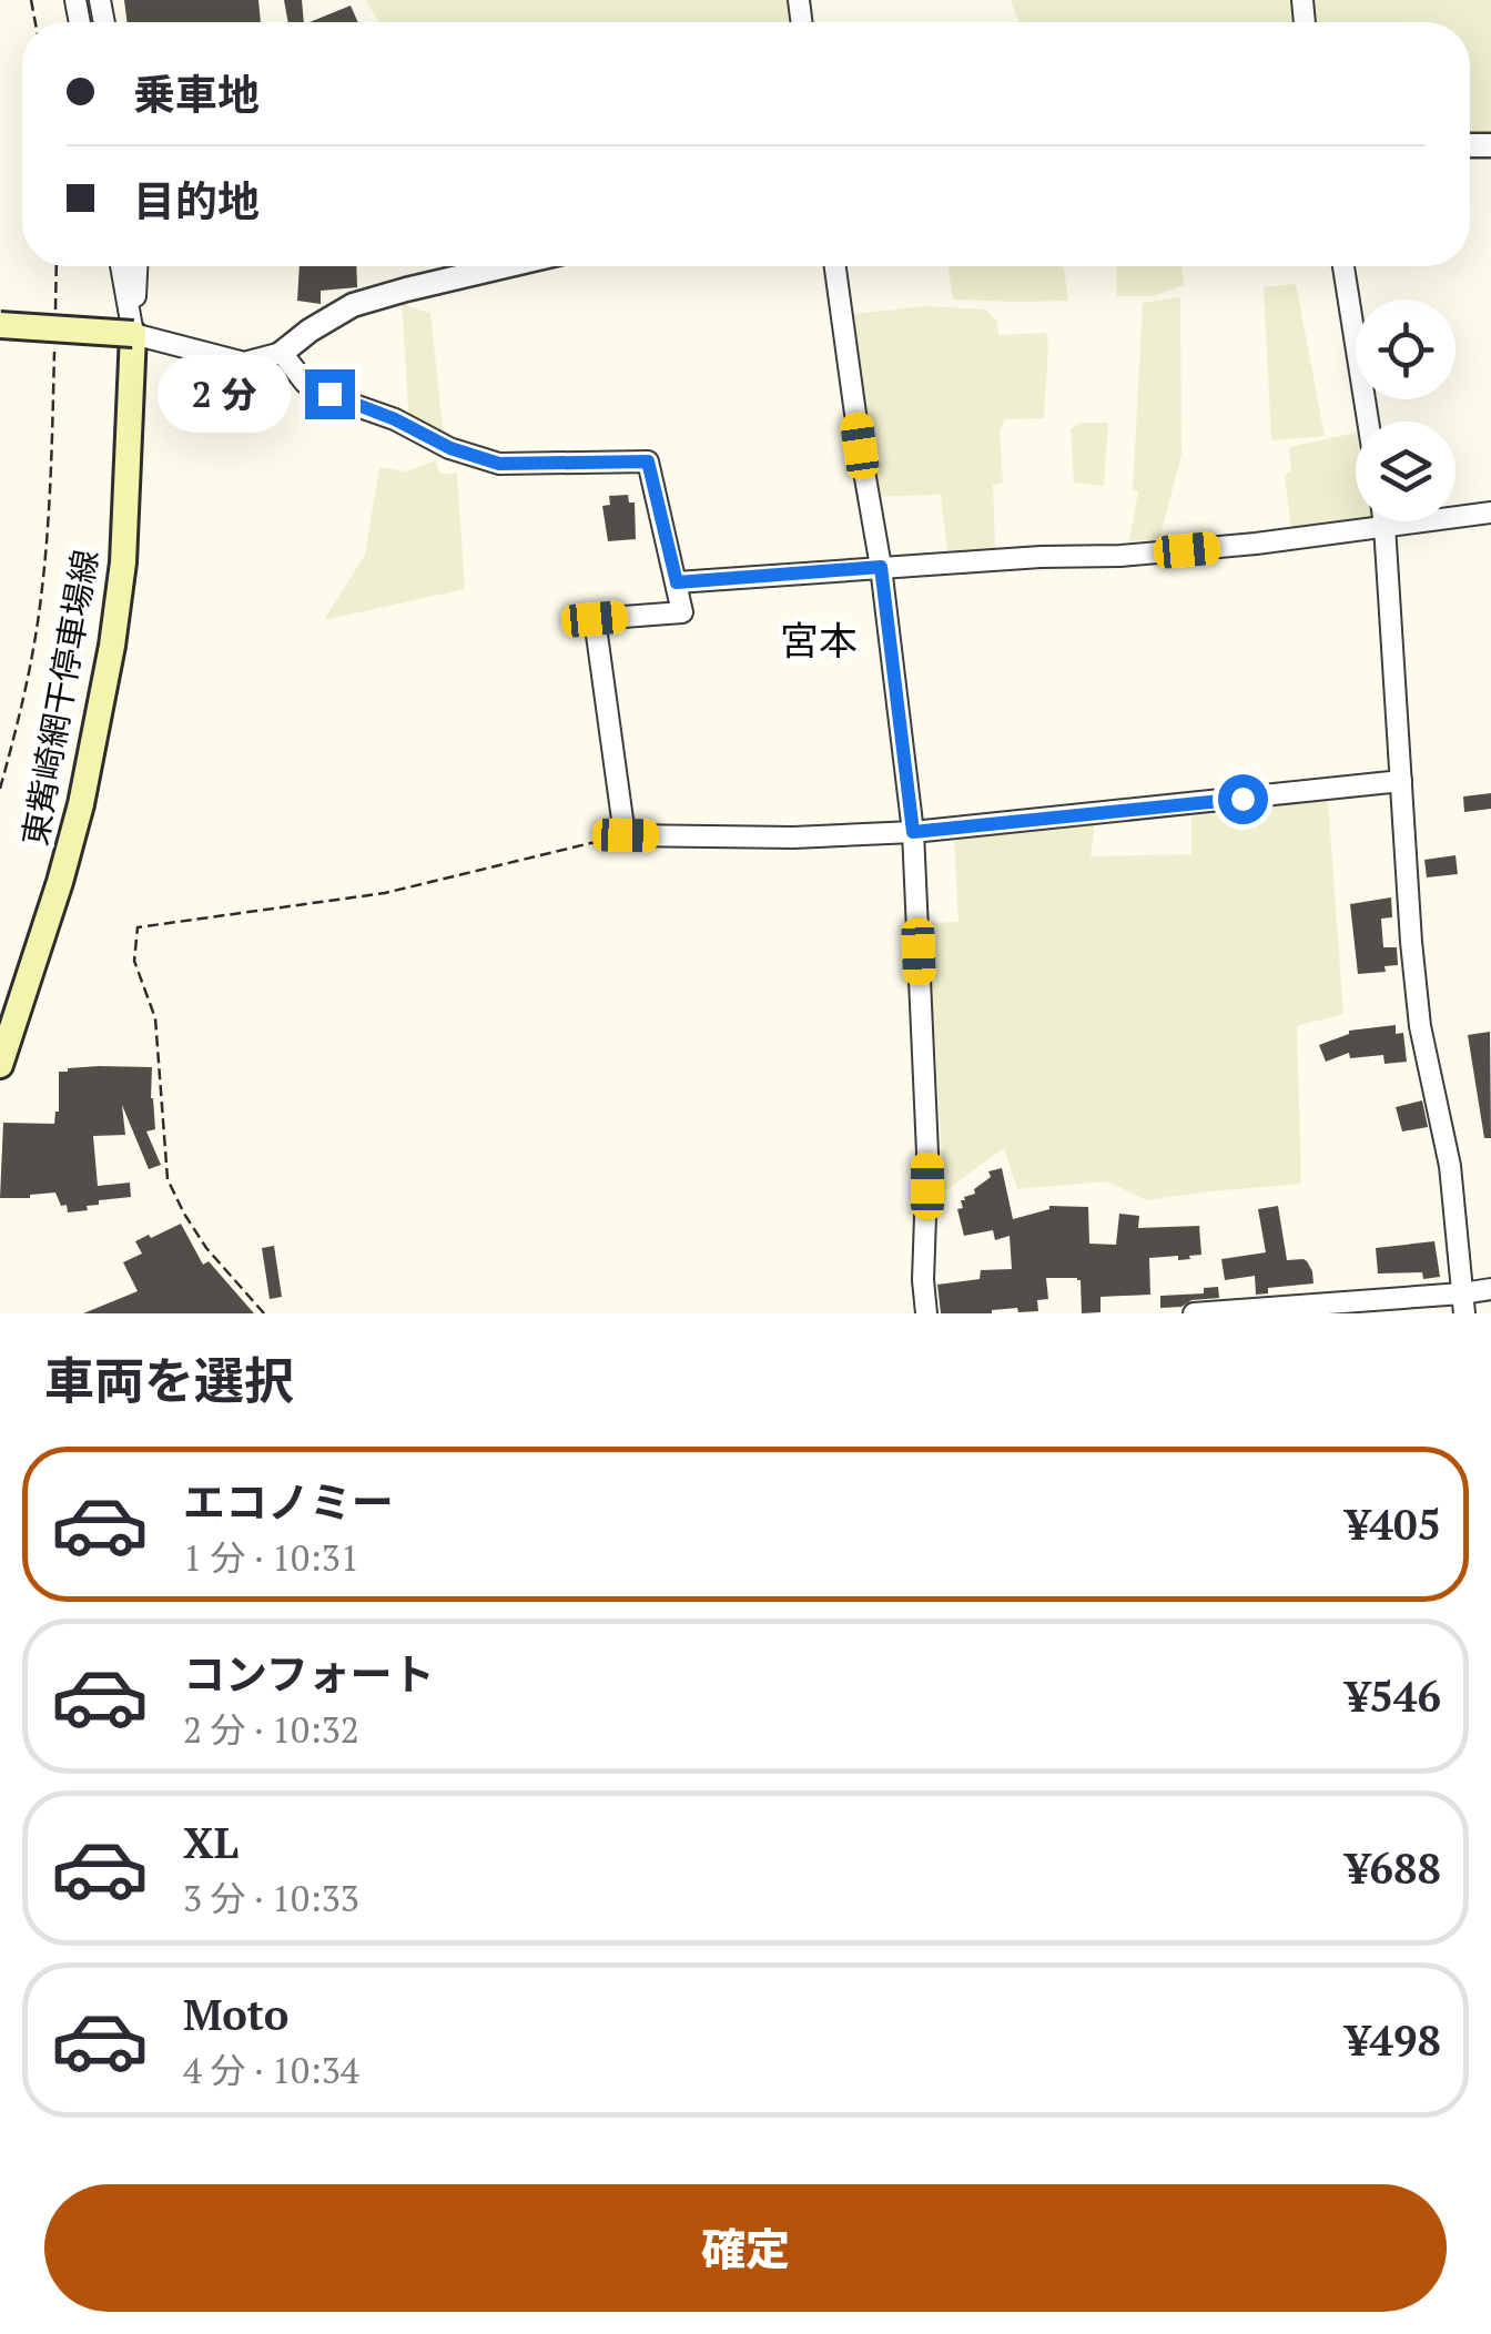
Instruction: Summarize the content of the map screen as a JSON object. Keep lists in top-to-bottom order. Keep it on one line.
{"streets":{"main road":["東觜崎網干停車場線"]},"districts":["宮本"],"page":{"banner":["乗車地","目的地"],"bubble":"2 分","heading":"車両を選択","list":[{"name":"エコノミー","note":"1 分 · 10:31","value":"¥405"},{"name":"コンフォート","note":"2 分 · 10:32","value":"¥546"},{"name":"XL","note":"3 分 · 10:33","value":"¥688"},{"name":"Moto","note":"4 分 · 10:34","value":"¥498"}],"buttons":"確定"}}
